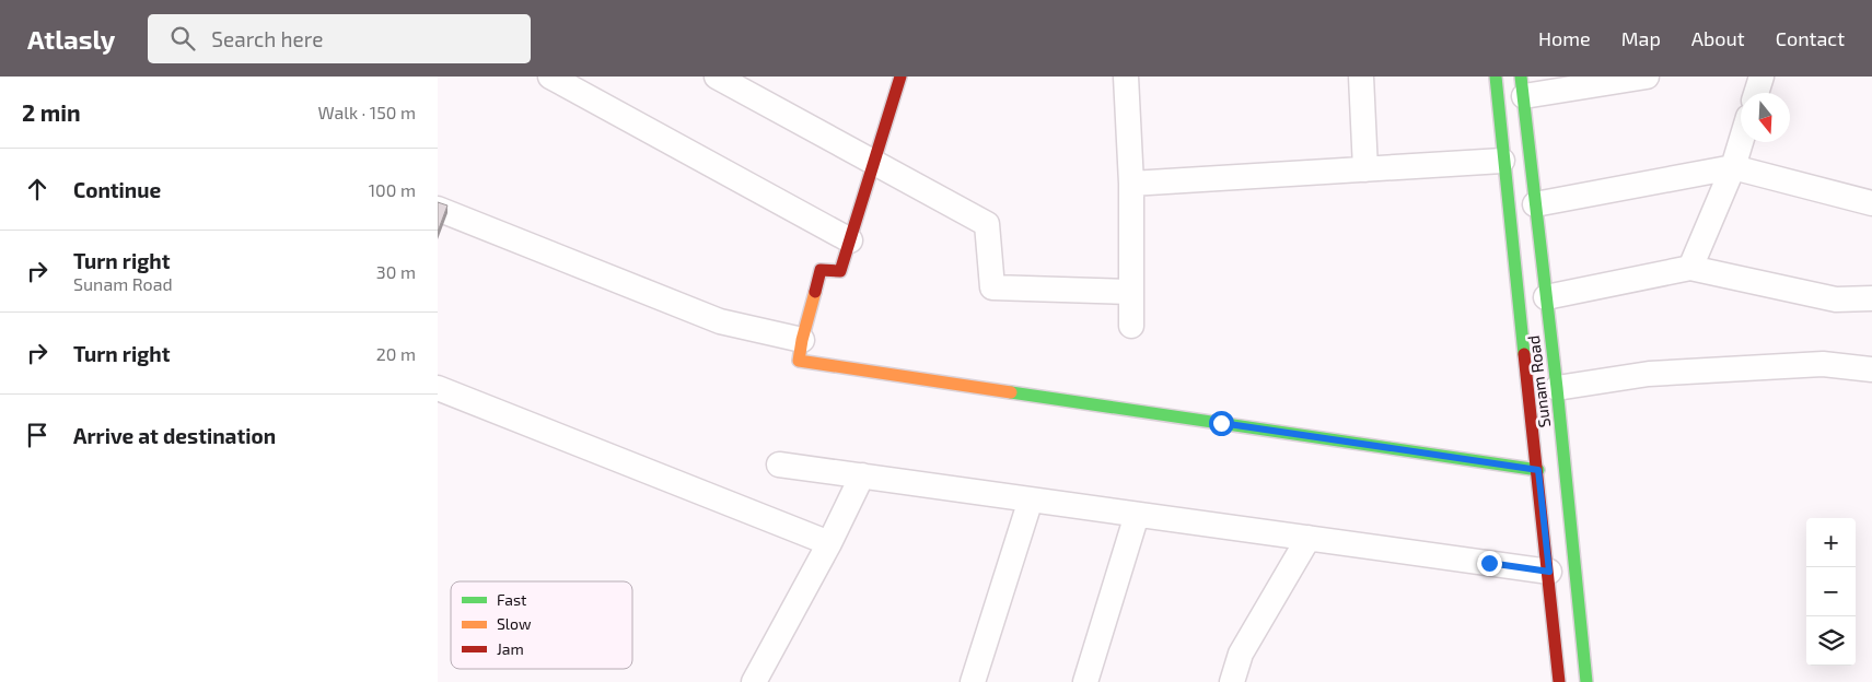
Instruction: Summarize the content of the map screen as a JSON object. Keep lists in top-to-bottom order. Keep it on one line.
{"streets":{"main road":["Sunam Road"]},"legend":["Fast","Slow","Jam"],"north":"bottom","page":{"header":"Atlasly","search":"Search here","nav":["Home","Map","About","Contact"],"heading":["2 min","Walk · 150 m"],"list":[["Continue","100 m"],["Turn right","Sunam Road","30 m"],["Turn right","20 m"],"Arrive at destination"],"map_buttons":["+","−"]}}
